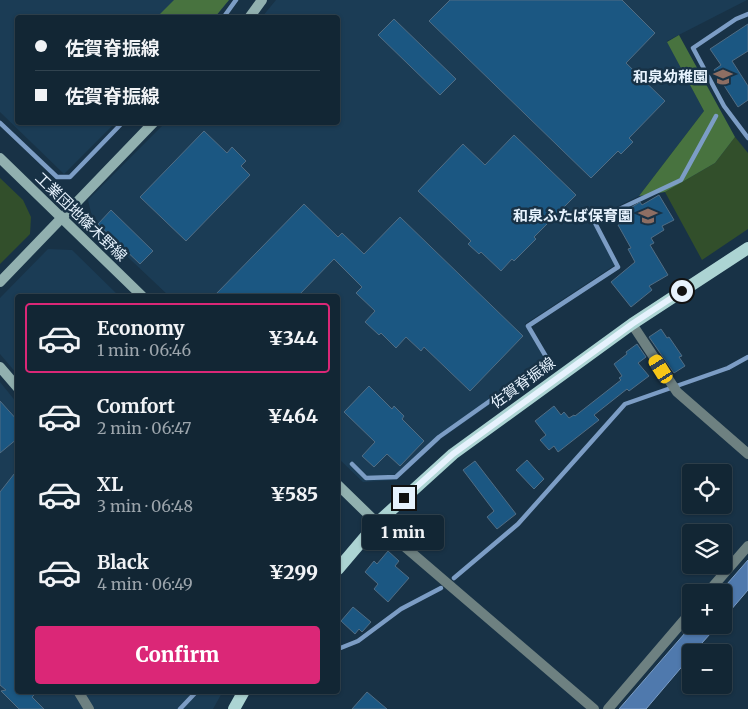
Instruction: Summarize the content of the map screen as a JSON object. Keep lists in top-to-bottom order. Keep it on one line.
{"streets":{"main road":["佐賀脊振線"],"street":["工業団地篠木野線"]},"places":{"school or university":["和泉幼稚園","和泉ふたば保育園"]},"page":{"banner":["佐賀脊振線","佐賀脊振線"],"list":[{"name":"Economy","note":"1 min · 06:46","value":"¥344"},{"name":"Comfort","note":"2 min · 06:47","value":"¥464"},{"name":"XL","note":"3 min · 06:48","value":"¥585"},{"name":"Black","note":"4 min · 06:49","value":"¥299"}],"map_buttons":["+","−"],"bubble":"1 min","buttons":"Confirm"}}
